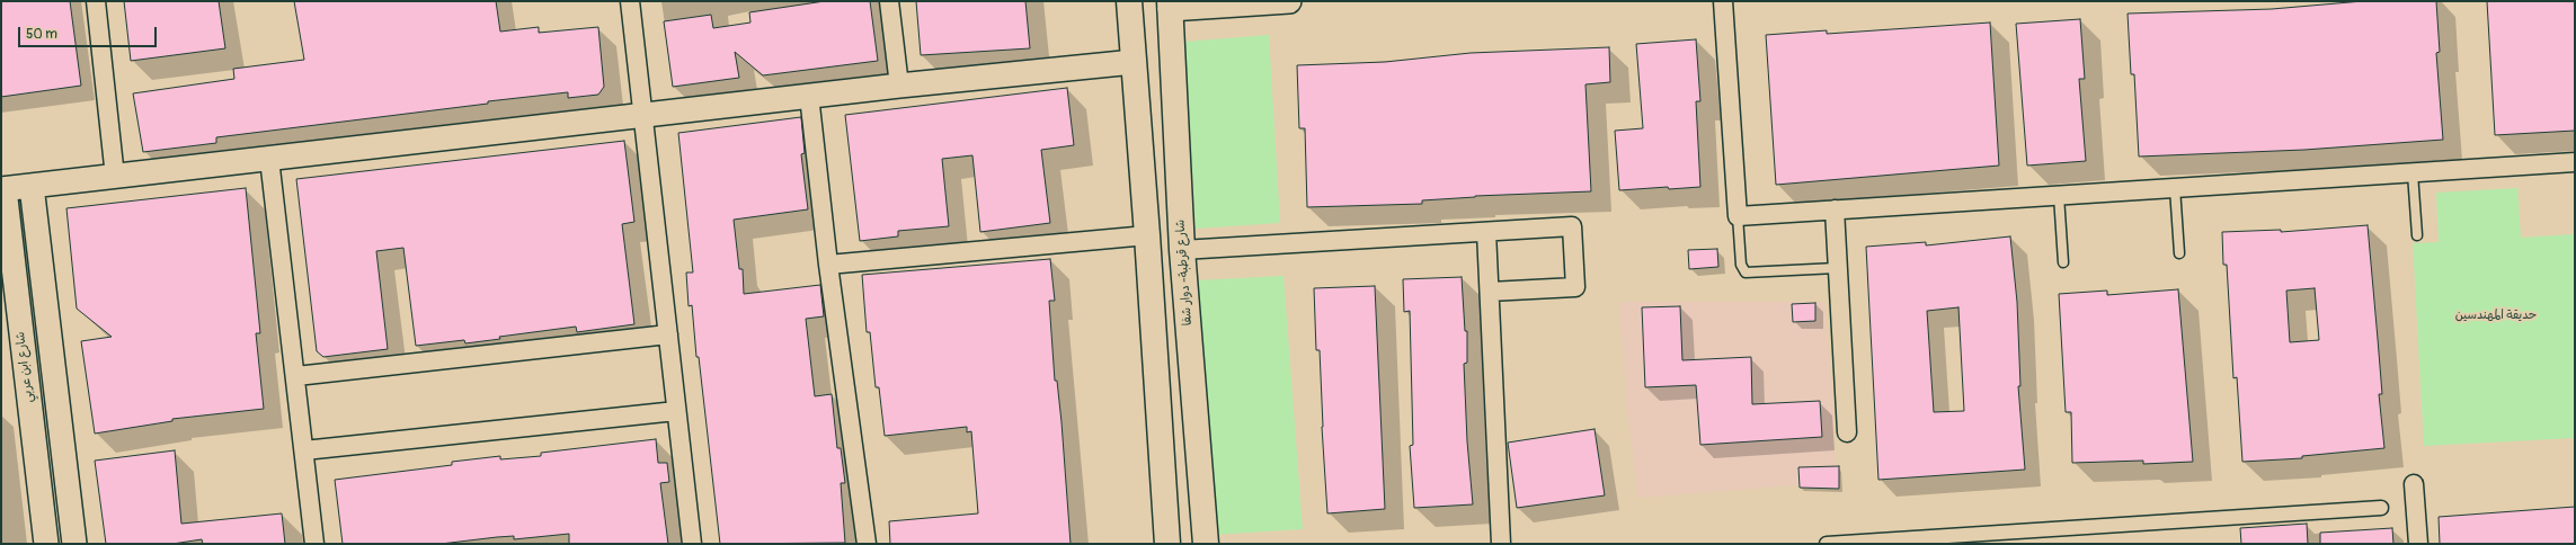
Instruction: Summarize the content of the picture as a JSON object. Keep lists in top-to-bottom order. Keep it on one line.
{"streets":{"main road":["شارع قرطبة- دوار شفا"],"street":["شارع ابن عربي"]},"parks":["حديقة المهندسين"],"scale_bar":"50 m"}
